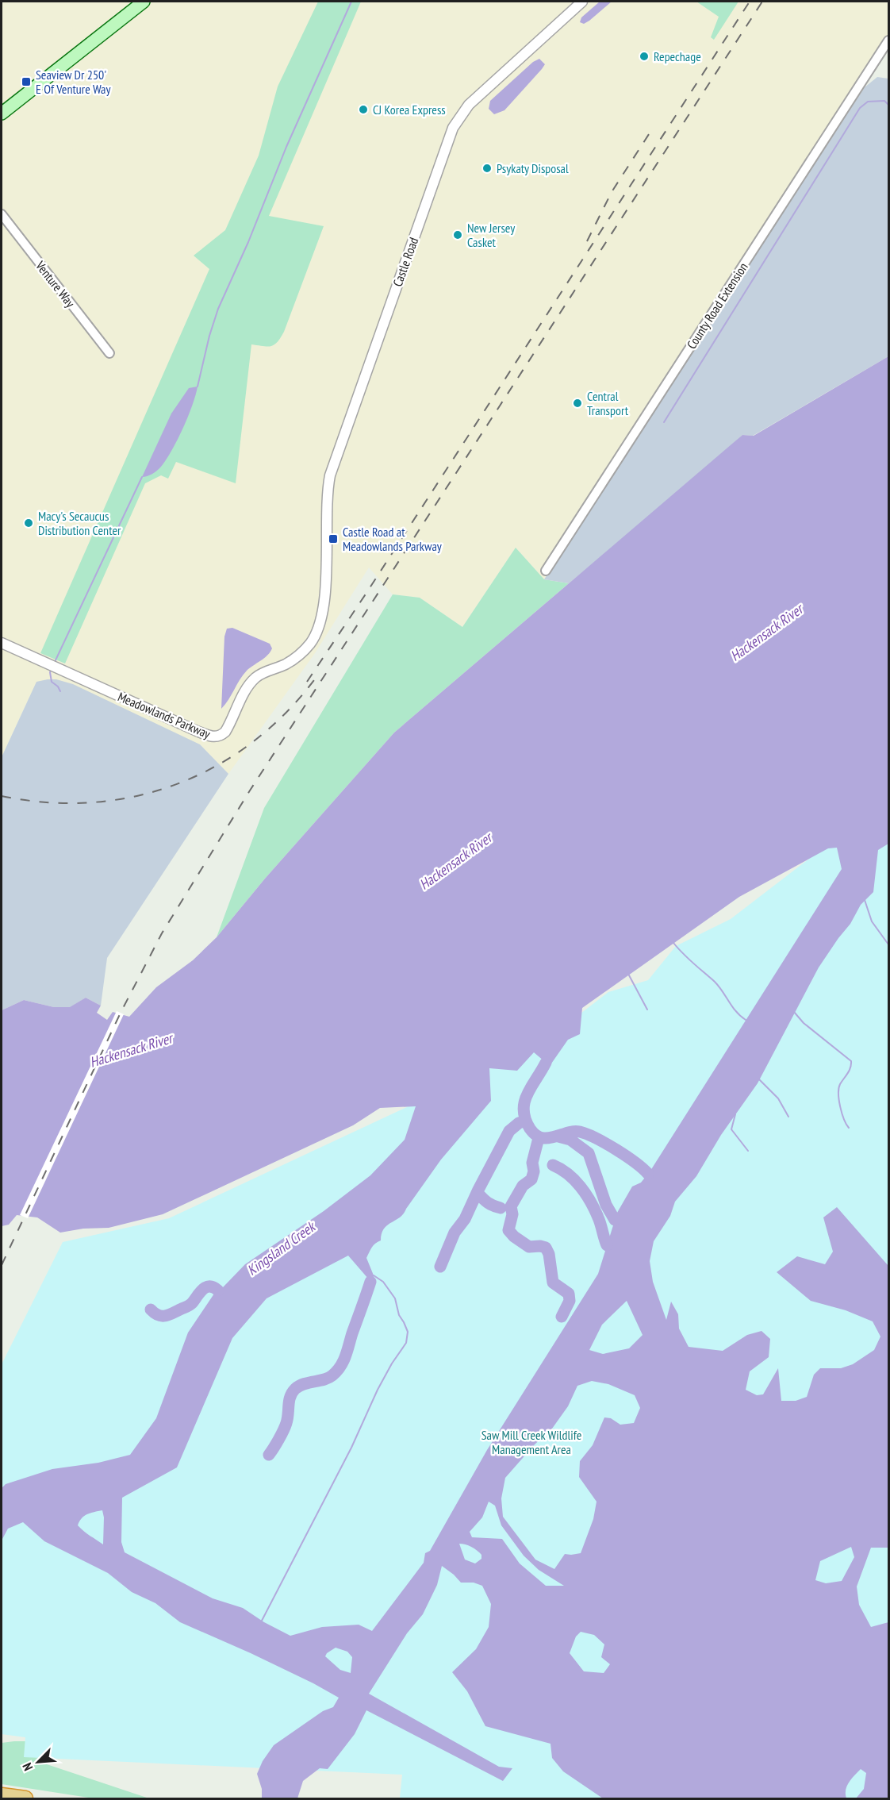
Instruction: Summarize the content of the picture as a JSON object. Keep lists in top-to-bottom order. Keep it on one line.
{"streets":{"street":["Castle Road","Venture Way","County Road Extension","Meadowlands Parkway"]},"crossings":[["Castle Road","Meadowlands Parkway"]],"water":["Hackensack River","Kingsland Creek"],"parks":["Saw Mill Creek Wildlife Management Area"],"places":{"other":["Repechage","CJ Korea Express","Psykaty Disposal","New Jersey Casket","Central Transport","Macy's Secaucus Distribution Center"],"transit":["Seaview Dr 250' E Of Venture Way","Castle Road at Meadowlands Parkway"]},"north":"bottom left"}
